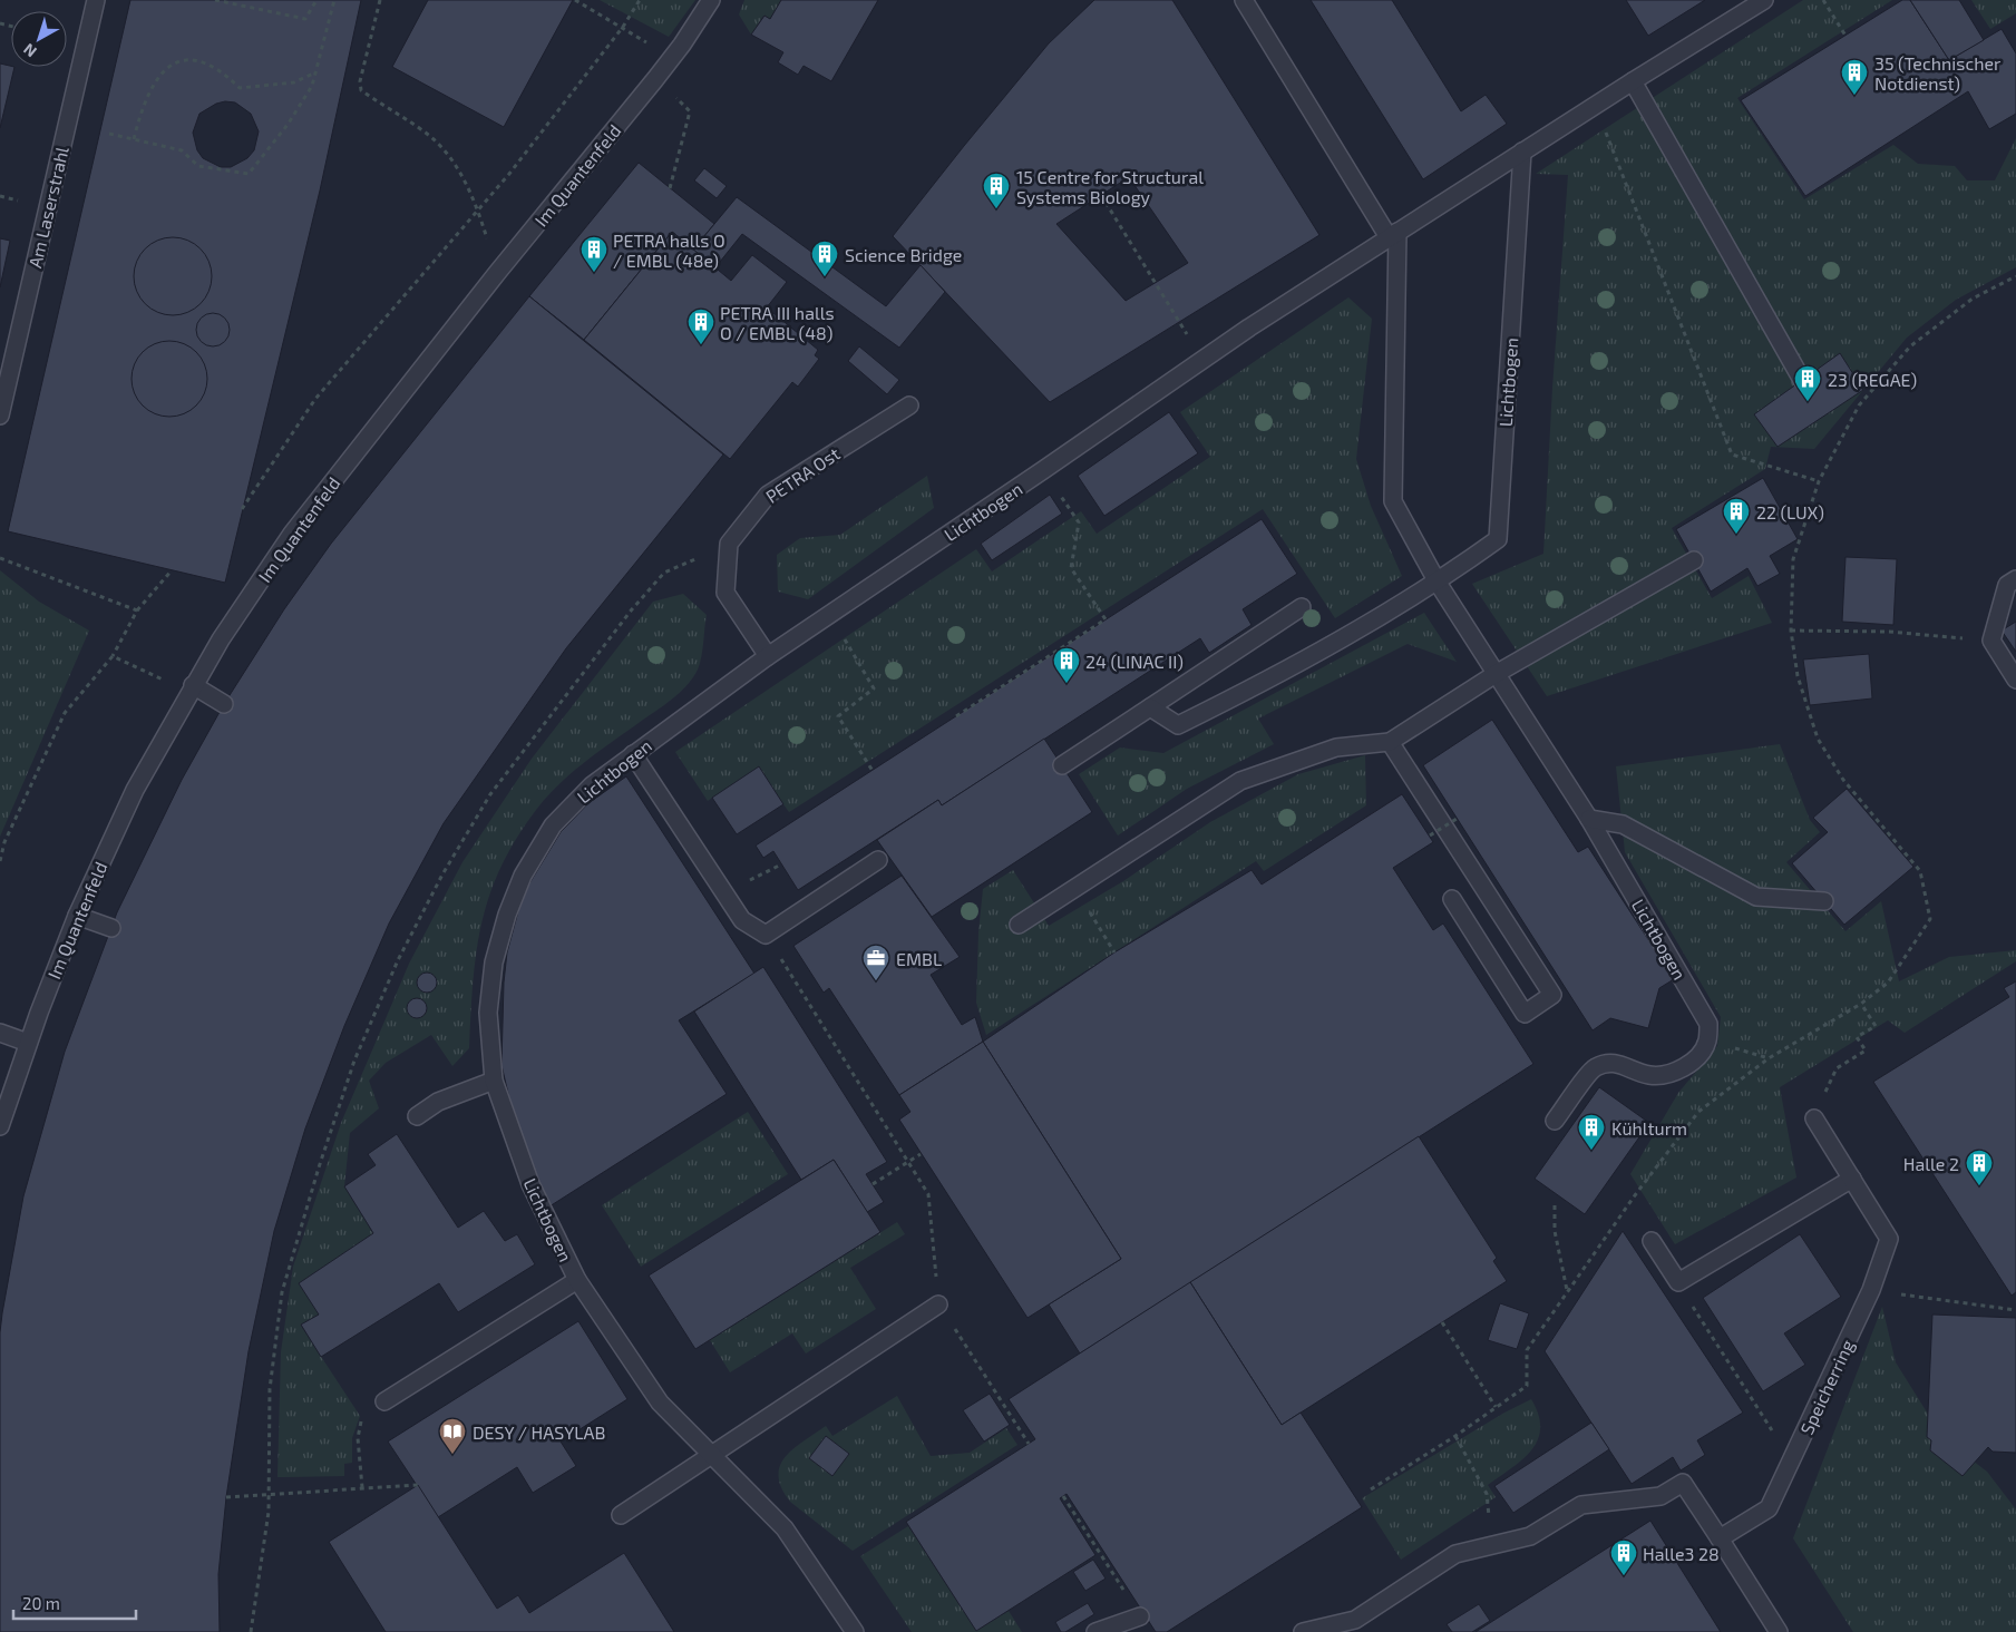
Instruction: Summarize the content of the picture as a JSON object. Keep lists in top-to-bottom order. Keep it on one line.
{"streets":{"lane":["Im Quantenfeld","Am Laserstrahl","Lichtbogen","PETRA Ost","Speicherring"]},"places":{"building":["35 (Technischer Notdienst)","15 Centre for Structural Systems Biology","PETRA halls O / EMBL (48e)","Science Bridge","PETRA III halls O / EMBL (48)","23 (REGAE)","22 (LUX)","24 (LINAC II)","Kühlturm","Halle 2","Halle3 28"],"office":["EMBL"],"library":["DESY / HASYLAB"]},"scale_bar":"20 m","north":"bottom left"}
